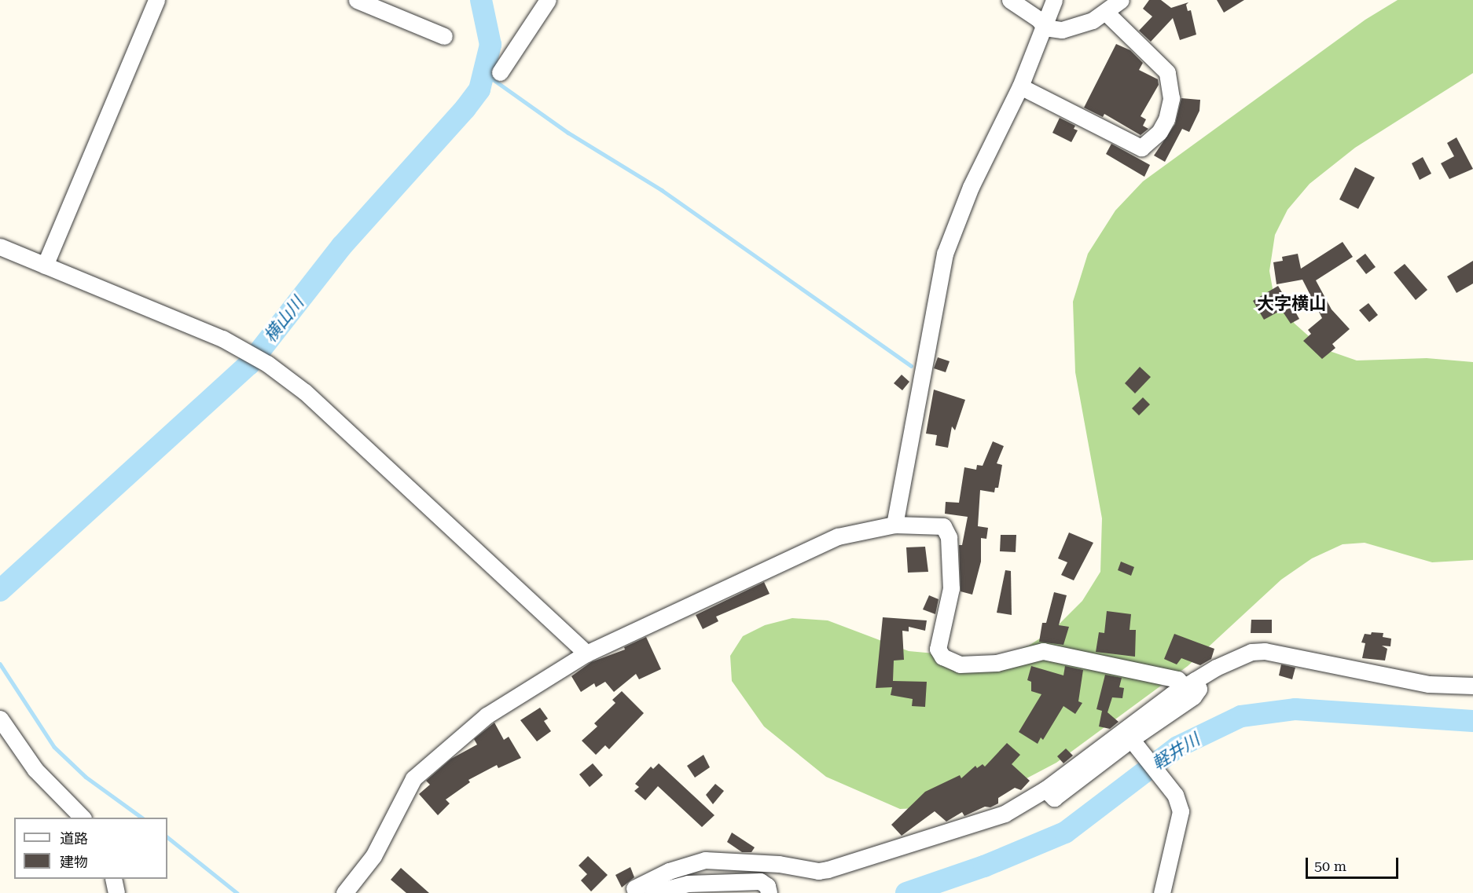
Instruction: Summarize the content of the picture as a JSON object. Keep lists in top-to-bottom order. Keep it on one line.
{"districts":["大字横山"],"water":["横山川","軽井川"],"legend":["道路","建物"],"scale_bar":"50 m"}
